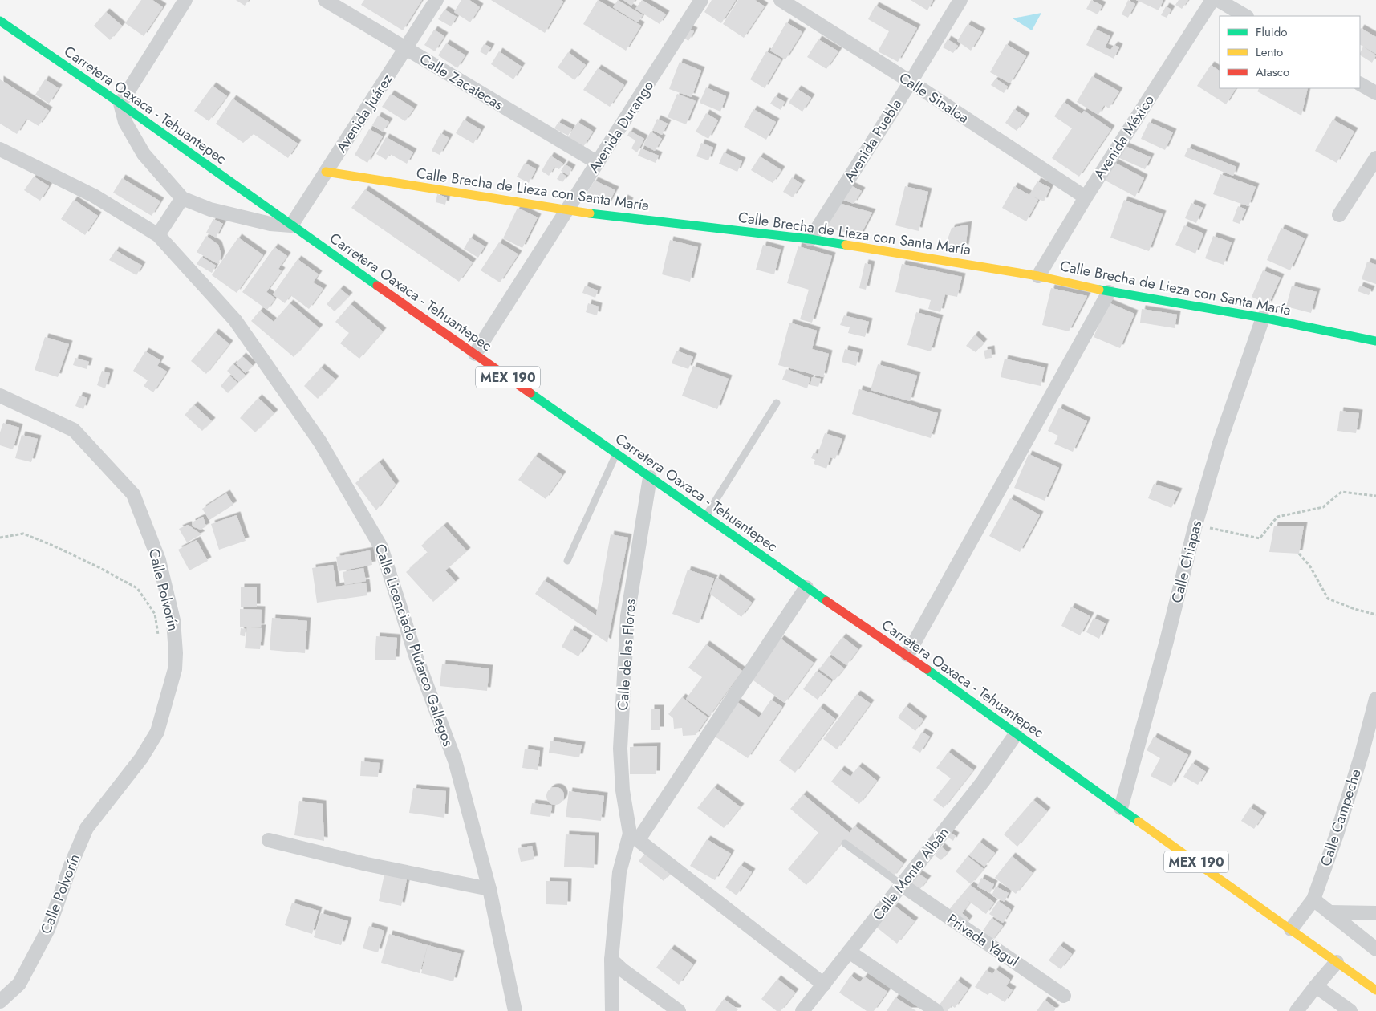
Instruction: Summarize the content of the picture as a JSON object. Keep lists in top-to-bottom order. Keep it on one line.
{"streets":{"main road":["Carretera Oaxaca - Tehuantepec","Calle Brecha de Lieza con Santa María","MEX 190"],"street":["Calle Zacatecas","Calle Sinaloa","Avenida Juárez","Avenida Durango","Avenida México","Avenida Puebla","Calle Chiapas","Calle Polvorín","Calle Licenciado Plutarco Gallegos","Calle de las Flores","Calle Campeche","Calle Monte Albán","Privada Yagul"]},"crossings":[["Calle Zacatecas","Avenida Juárez"],["Calle Zacatecas","Avenida Durango"],["Calle Sinaloa","Avenida México"],["Calle Sinaloa","Avenida Puebla"],["Carretera Oaxaca - Tehuantepec","Avenida Juárez"],["Carretera Oaxaca - Tehuantepec","Avenida Durango"],["Carretera Oaxaca - Tehuantepec","Calle Chiapas"],["Carretera Oaxaca - Tehuantepec","Calle de las Flores"],["Carretera Oaxaca - Tehuantepec","Calle Campeche"],["Carretera Oaxaca - Tehuantepec","Calle Monte Albán"],["Avenida Juárez","Calle Brecha de Lieza con Santa María"],["Avenida Durango","Calle Brecha de Lieza con Santa María"],["Avenida México","Calle Brecha de Lieza con Santa María"],["Avenida Puebla","Calle Brecha de Lieza con Santa María"],["Calle Brecha de Lieza con Santa María","Calle Chiapas"],["Calle Monte Albán","Privada Yagul"]],"legend":["Fluido","Lento","Atasco"]}
